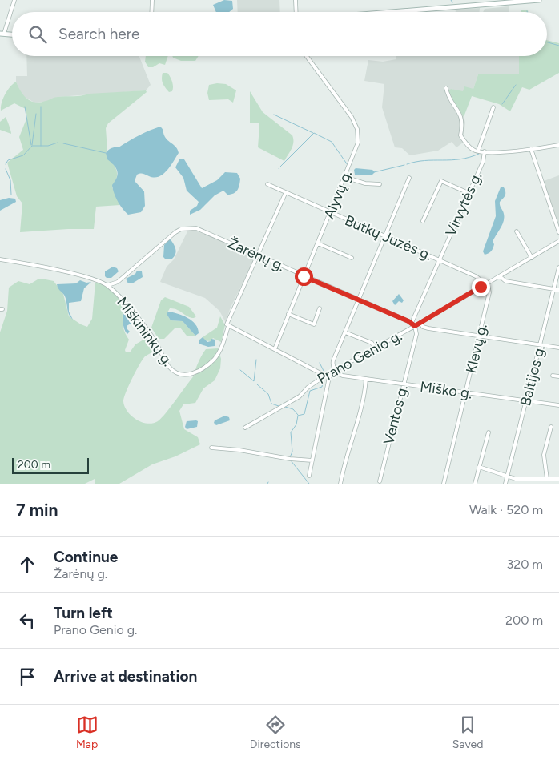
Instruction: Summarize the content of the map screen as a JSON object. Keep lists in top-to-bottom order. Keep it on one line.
{"streets":{"street":["Alyvų g.","Virvytės g.","Butkų Juzės g.","Žarėnų g.","Miškininkų g.","Klevų g.","Prano Genio g.","Baltijos g.","Miško g.","Ventos g."]},"crossings":[["Alyvų g.","Butkų Juzės g."],["Alyvų g.","Žarėnų g."],["Virvytės g.","Butkų Juzės g."],["Virvytės g.","Žarėnų g."],["Butkų Juzės g.","Miškininkų g."],["Butkų Juzės g.","Klevų g."],["Butkų Juzės g.","Prano Genio g."],["Žarėnų g.","Miškininkų g."],["Žarėnų g.","Prano Genio g."],["Žarėnų g.","Ventos g."],["Klevų g.","Prano Genio g."],["Klevų g.","Miško g."],["Prano Genio g.","Miško g."],["Prano Genio g.","Ventos g."],["Baltijos g.","Miško g."],["Miško g.","Ventos g."]],"scale_bar":"200 m","page":{"search":"Search here","scale":"200 m","heading":["7 min","Walk · 520 m"],"list":[["Continue","Žarėnų g.","320 m"],["Turn left","Prano Genio g.","200 m"],"Arrive at destination"],"nav":["Map","Directions","Saved"]}}
